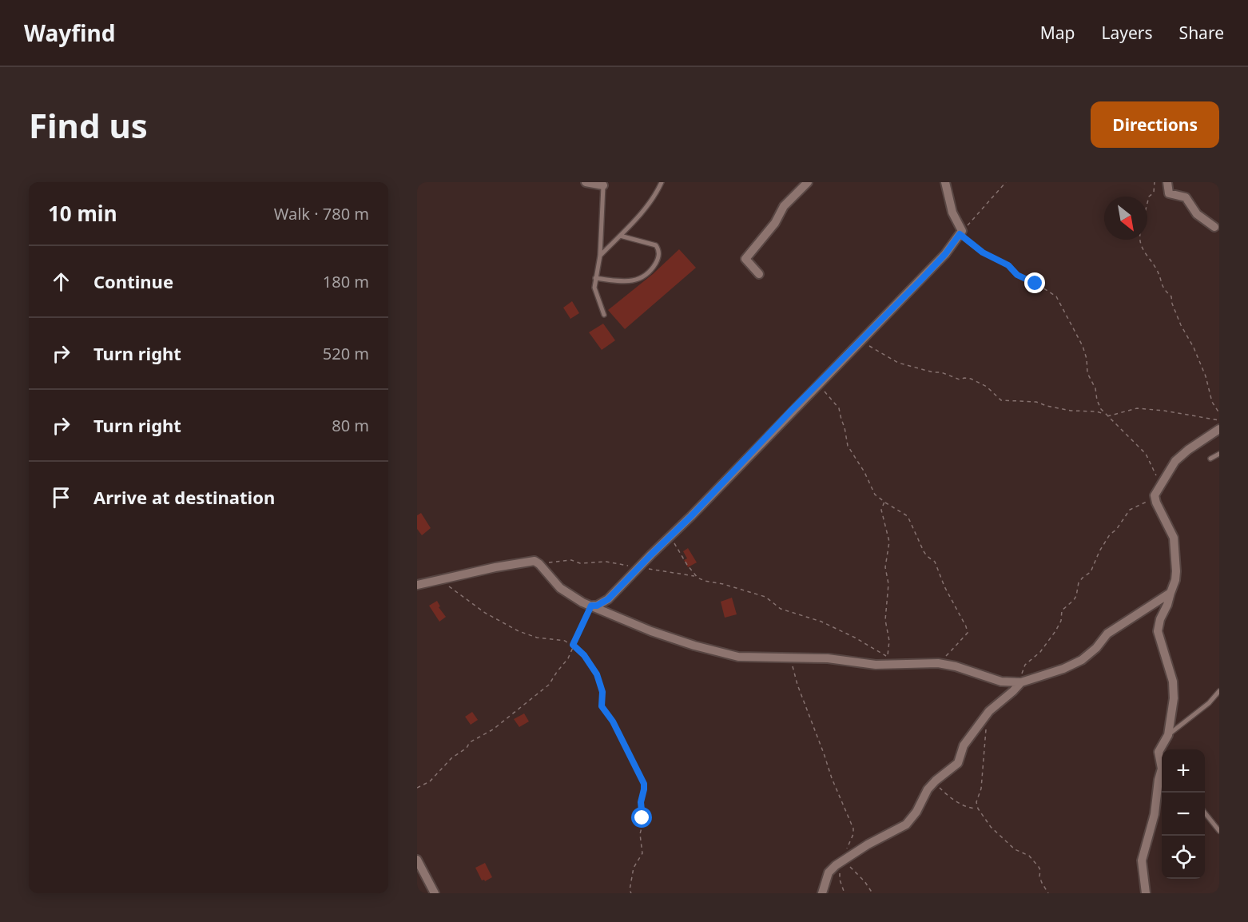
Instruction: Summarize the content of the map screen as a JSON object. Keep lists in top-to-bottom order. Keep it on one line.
{"north":"bottom right","page":{"header":"Wayfind","nav":["Map","Layers","Share"],"buttons":"Directions","title":"Find us","heading":["10 min","Walk · 780 m"],"list":[["Continue","180 m"],["Turn right","520 m"],["Turn right","80 m"],"Arrive at destination"],"map_buttons":["+","−"]}}
